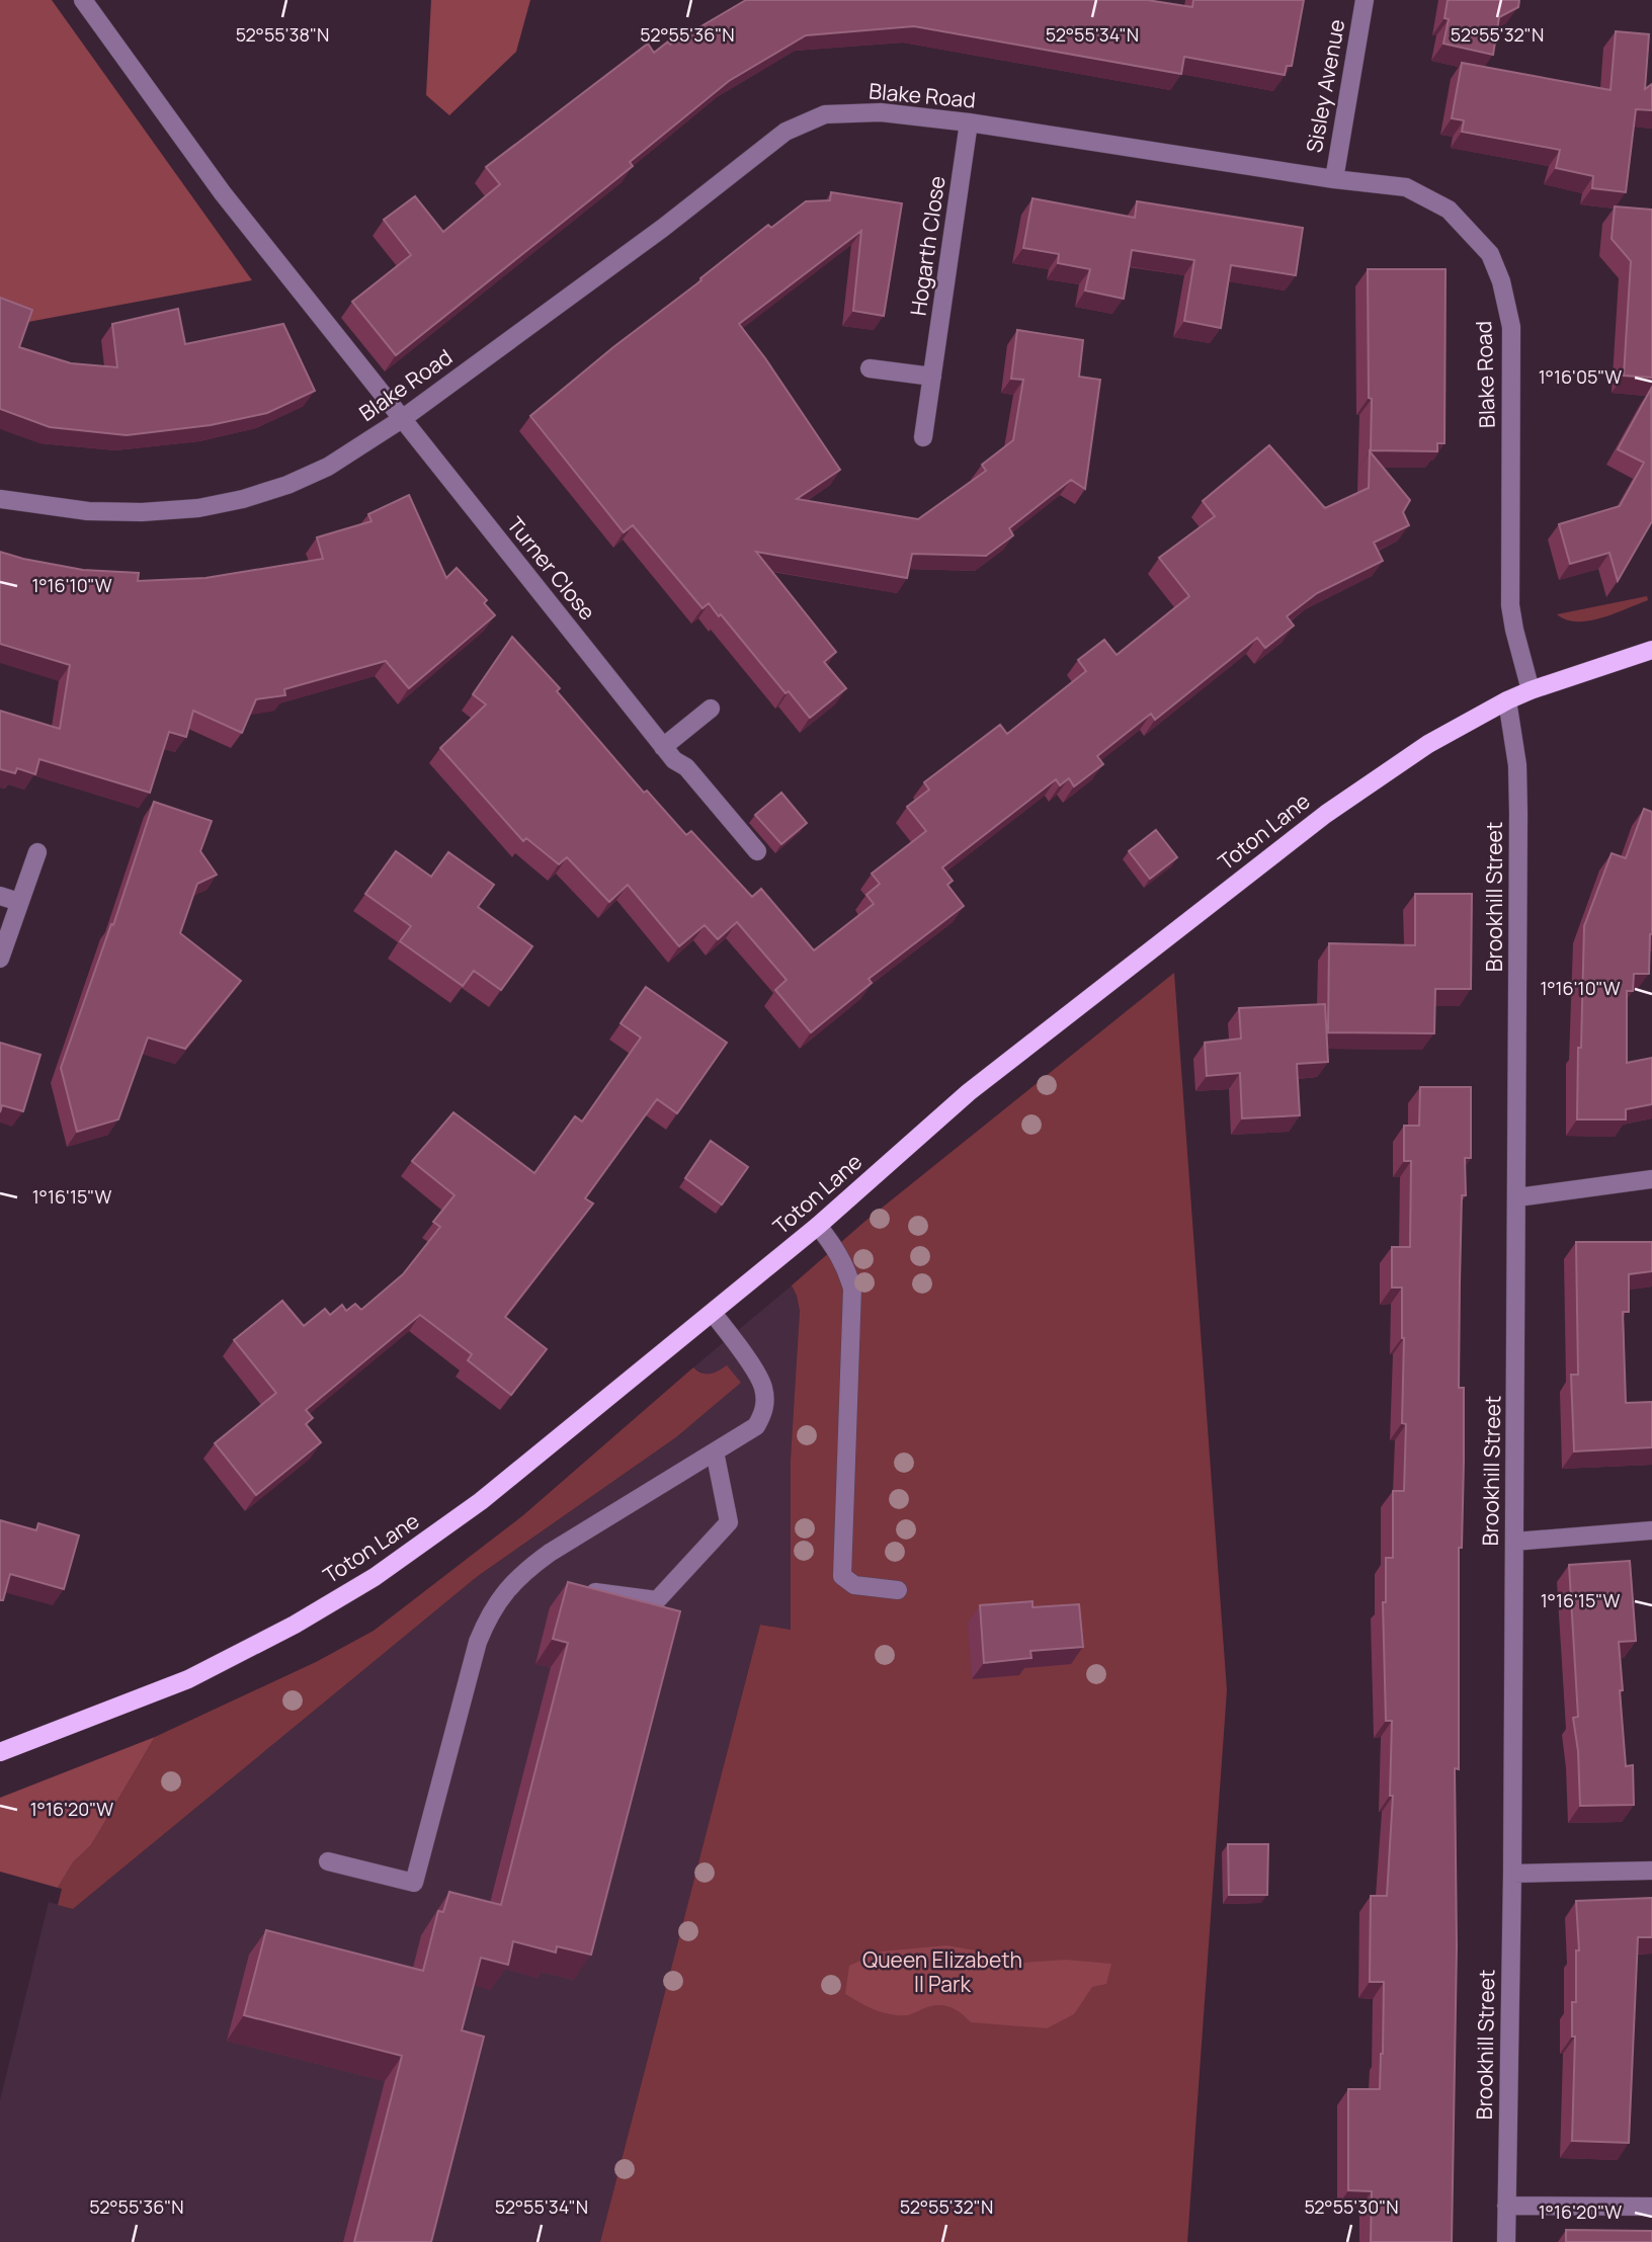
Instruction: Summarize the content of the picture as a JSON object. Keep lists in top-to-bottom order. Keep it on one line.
{"streets":{"main road":["Toton Lane"],"street":["Sisley Avenue","Blake Road","Hogarth Close","Turner Close","Brookhill Street"]},"crossings":[["Sisley Avenue","Blake Road"],["Blake Road","Hogarth Close"],["Blake Road","Turner Close"],["Blake Road","Toton Lane"],["Toton Lane","Brookhill Street"]],"parks":["Queen Elizabeth II Park"],"coordinates":["52°55'38\"N","52°55'36\"N","52°55'34\"N","52°55'32\"N","1°16'05\"W","1°16'10\"W","1°16'15\"W","1°16'20\"W","52°55'30\"N"]}
